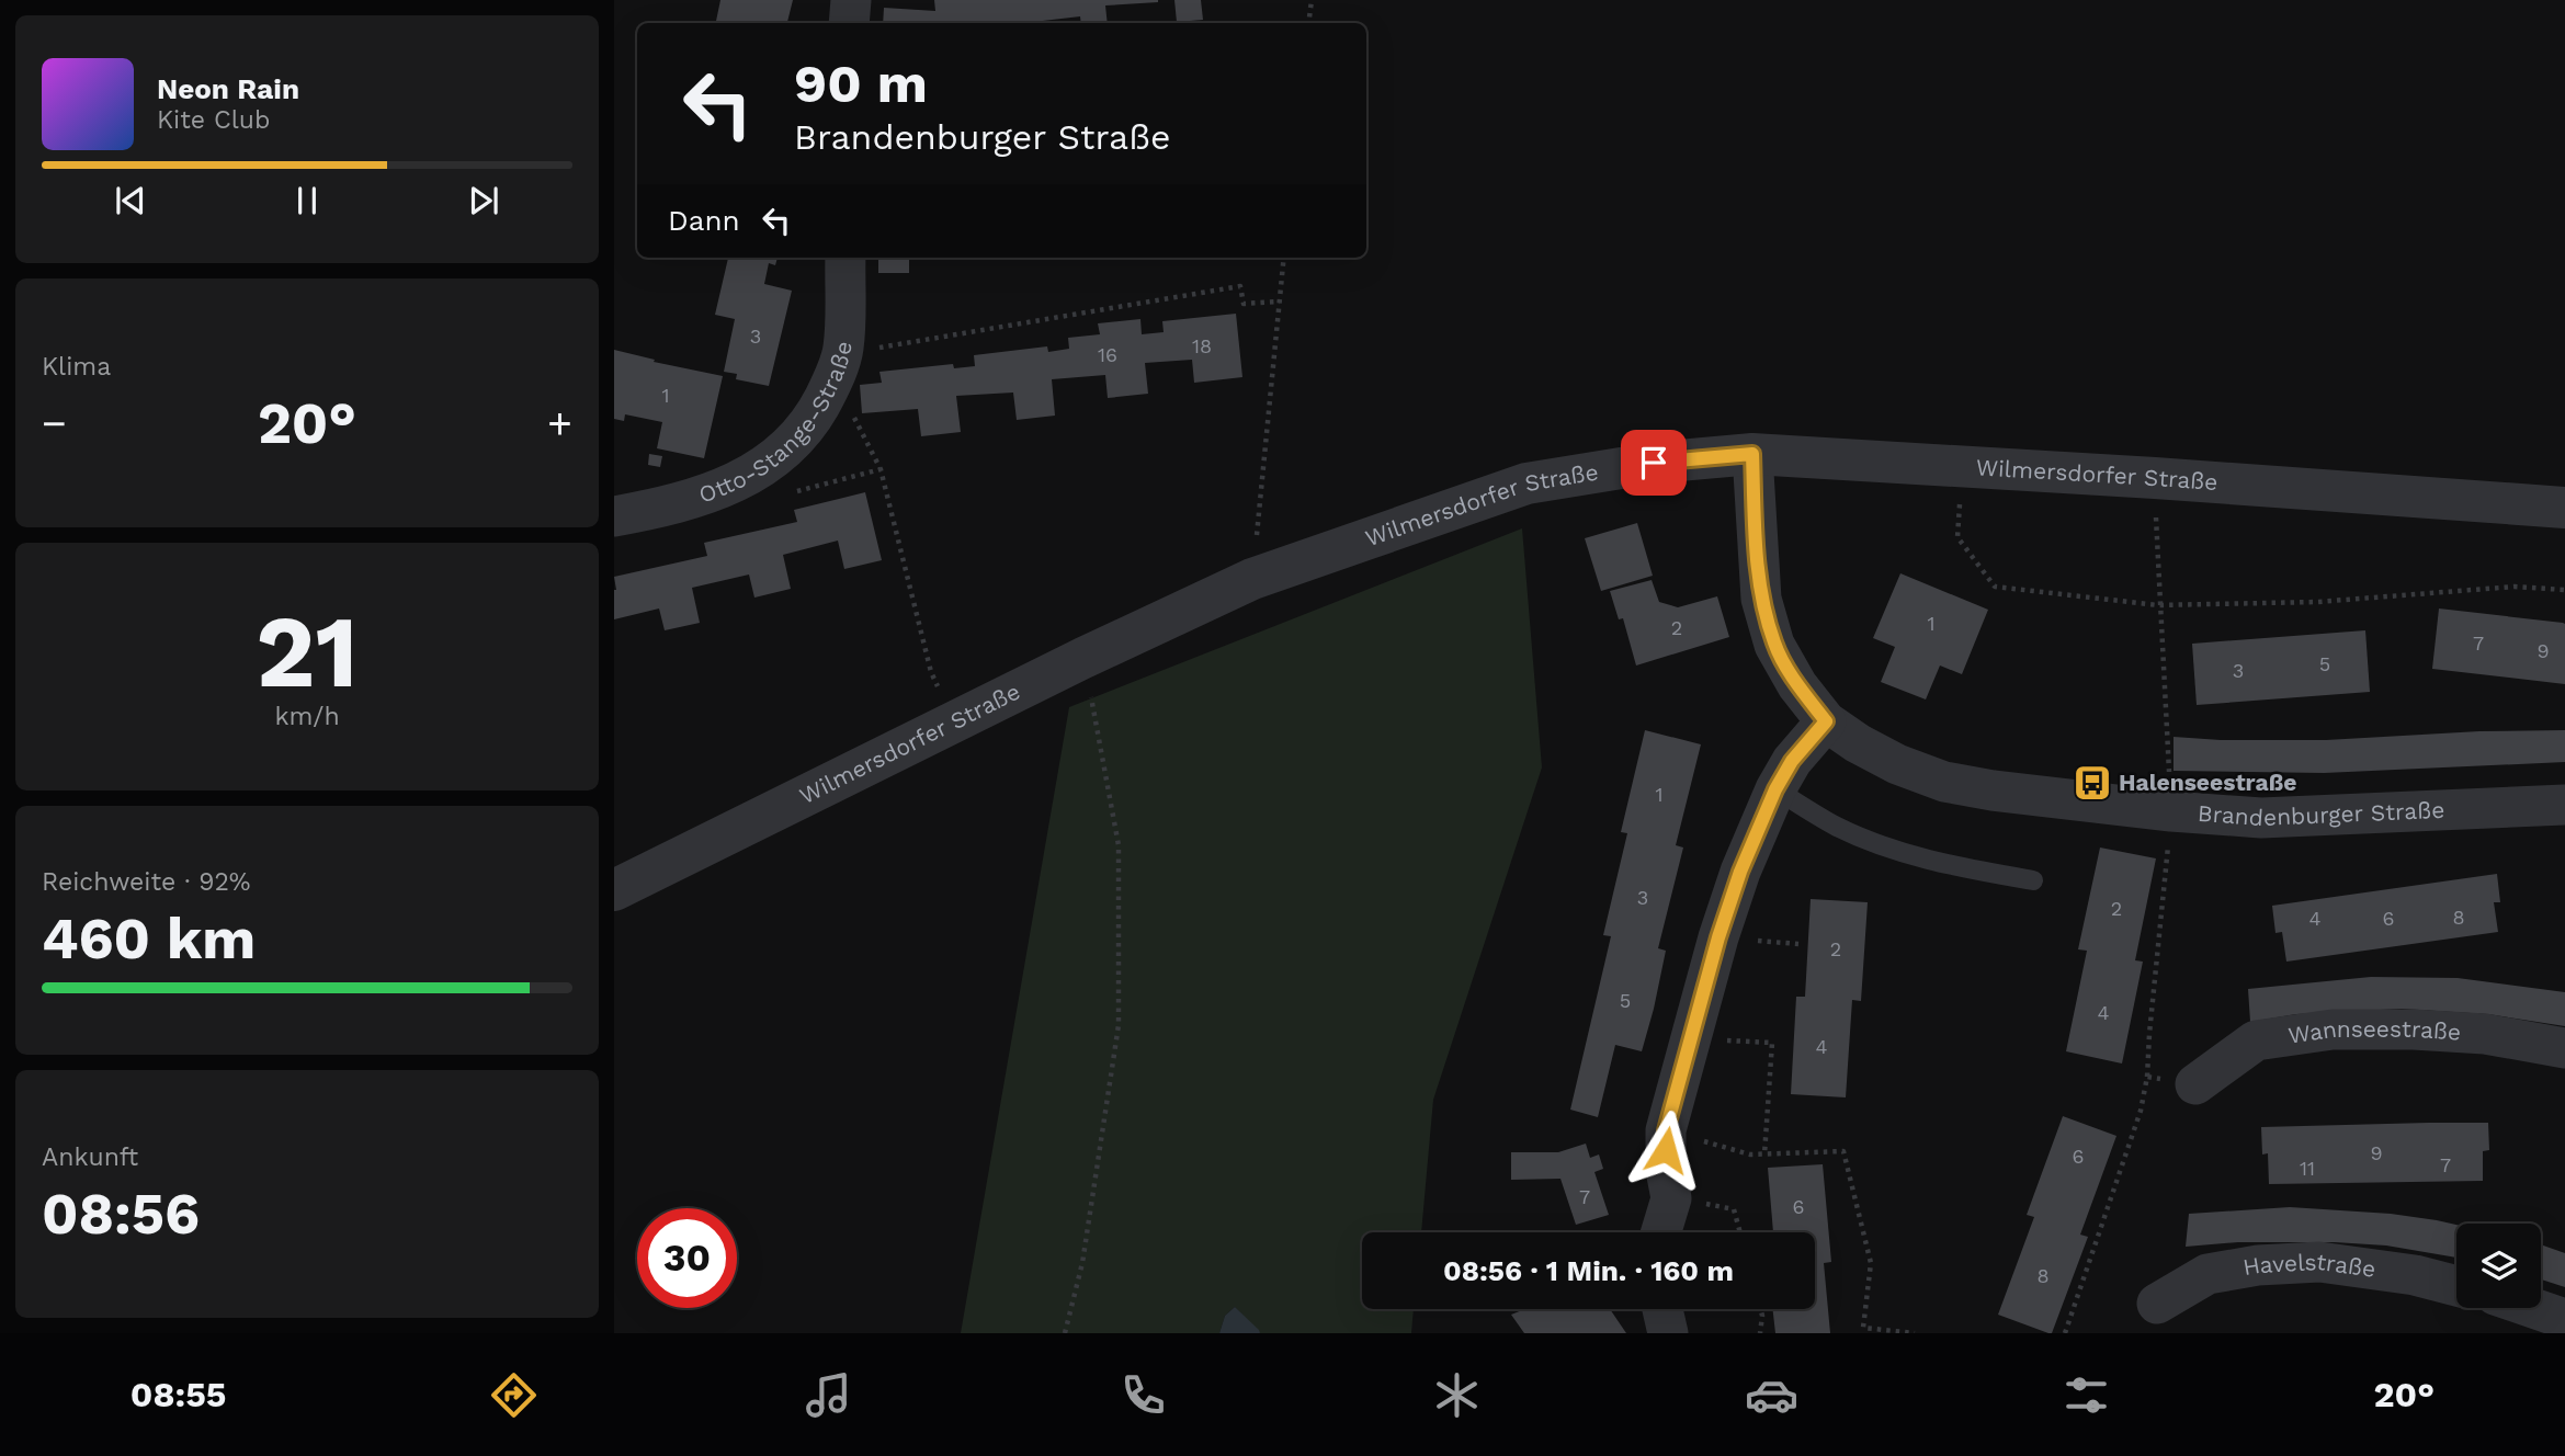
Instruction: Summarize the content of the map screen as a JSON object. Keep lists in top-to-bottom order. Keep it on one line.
{"streets":{"street":["Otto-Stange-Straße","Wilmersdorfer Straße","Brandenburger Straße","Wannseestraße","Havelstraße"]},"crossings":[["Wilmersdorfer Straße","Brandenburger Straße"]],"places":{"bus stop":["Halenseestraße"]},"house_numbers":["3","18","16","1","1","2","7","9","5","3","1","3","2","8","4","6","2","5","4","4","9","6","7","11","7","6","8"],"page":{"turn":["90 m","Brandenburger Straße"],"song":["Neon Rain","Kite Club"],"then":"Dann","tile":["Klima",["21","km/h"],["Reichweite · 92%","460 km"],["Ankunft","08:56"]],"heat":["−","20°","+"],"limit":"30","trip":"08:56 · 1 Min. · 160 m","tabs":["08:55","20°"]}}
